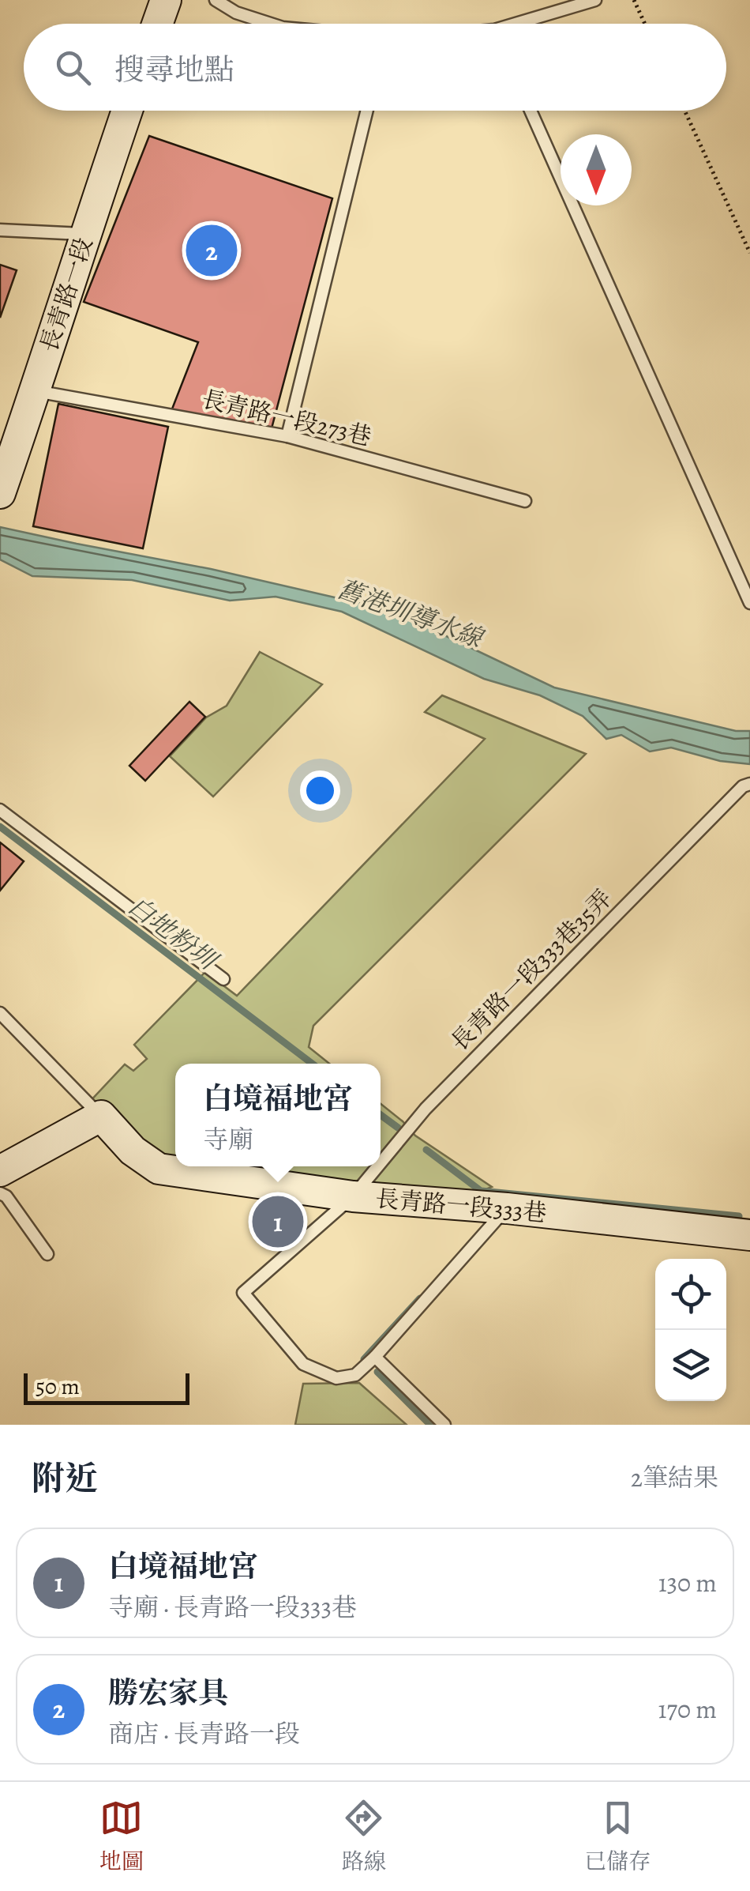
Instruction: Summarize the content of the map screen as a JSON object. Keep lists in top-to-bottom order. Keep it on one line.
{"streets":{"street":["長青路一段","長青路一段333巷"],"lane":["長青路一段273巷","長青路一段333巷35弄"]},"crossings":[["長青路一段","長青路一段273巷"],["長青路一段333巷35弄","長青路一段333巷"]],"water":["舊港圳導水線","白地粉圳"],"scale_bar":"50 m","north":"bottom","page":{"search":"搜尋地點","pins":["2","1"],"popup":["白境福地宮","寺廟"],"scale":"50 m","heading":["附近","2筆結果"],"list":[{"mark":"1","name":"白境福地宮","note":"寺廟 · 長青路一段333巷","value":"130 m"},{"mark":"2","name":"勝宏家具","note":"商店 · 長青路一段","value":"170 m"}],"nav":["地圖","路線","已儲存"]}}
